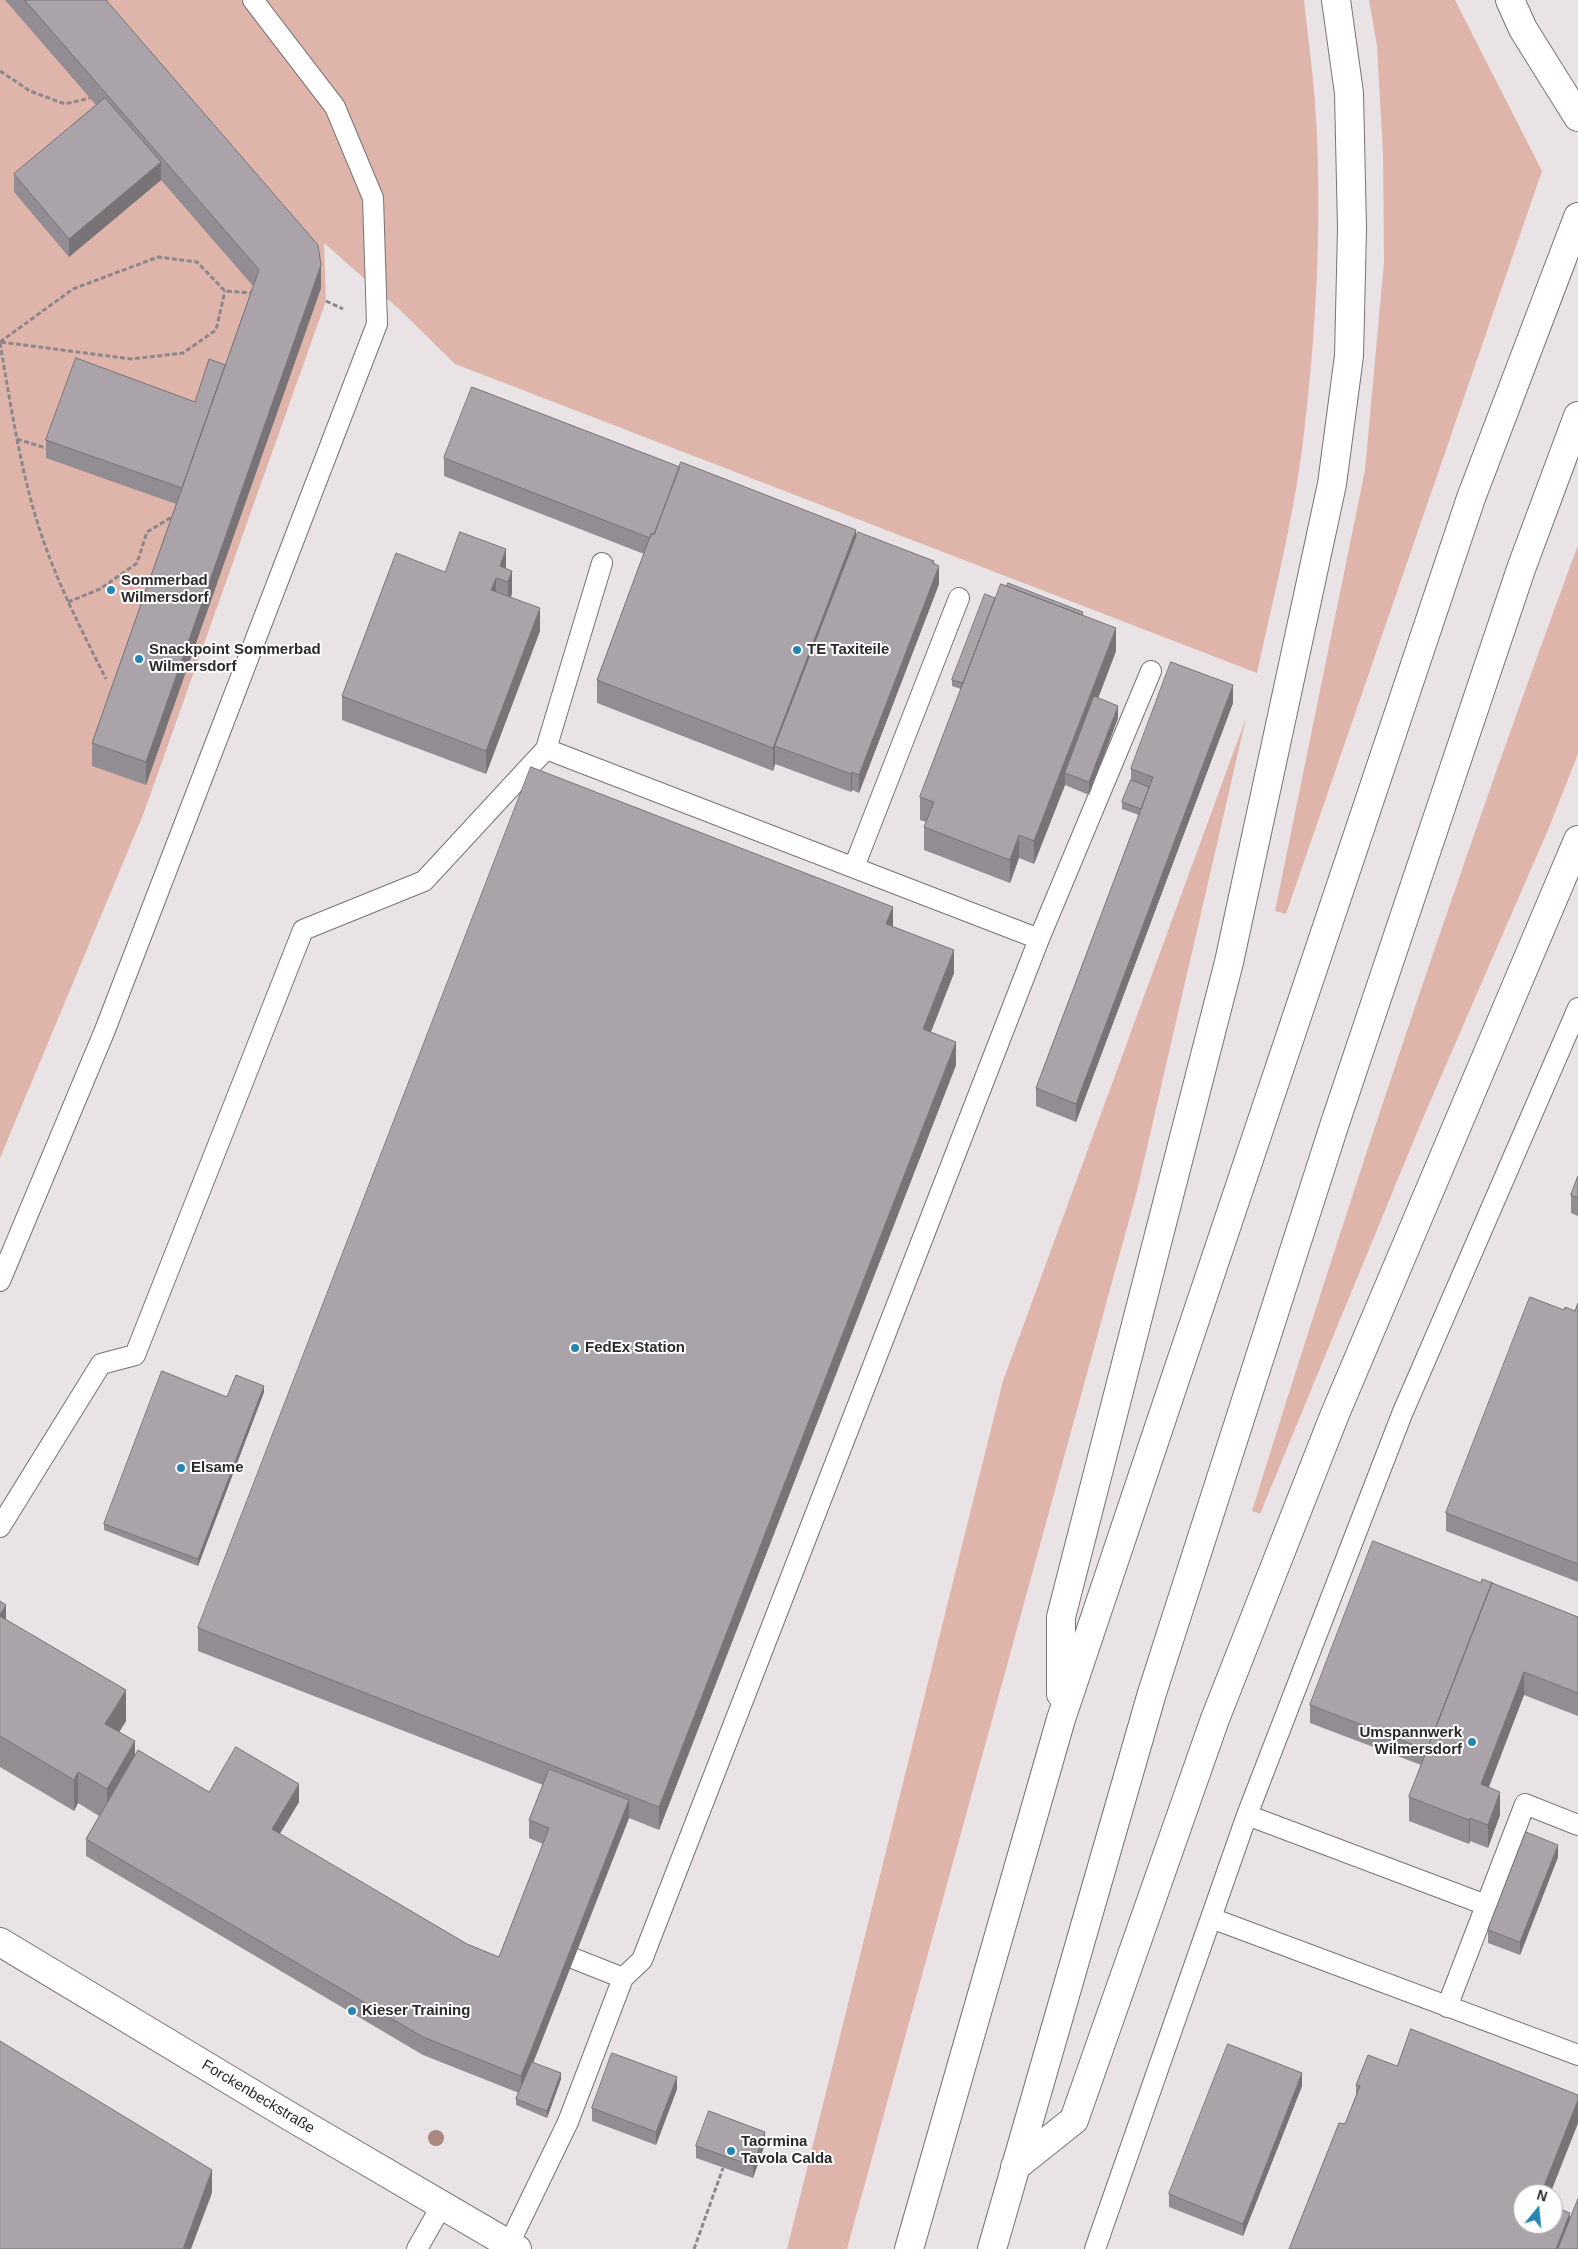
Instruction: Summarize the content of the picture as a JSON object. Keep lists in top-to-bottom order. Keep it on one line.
{"streets":{"main road":["Forckenbeckstraße"]},"places":["Sommerbad Wilmersdorf","TE Taxiteile","Snackpoint Sommerbad Wilmersdorf","FedEx Station","Elsame","Umspannwerk Wilmersdorf","Kieser Training","Taormina Tavola Calda"],"north":"top"}
